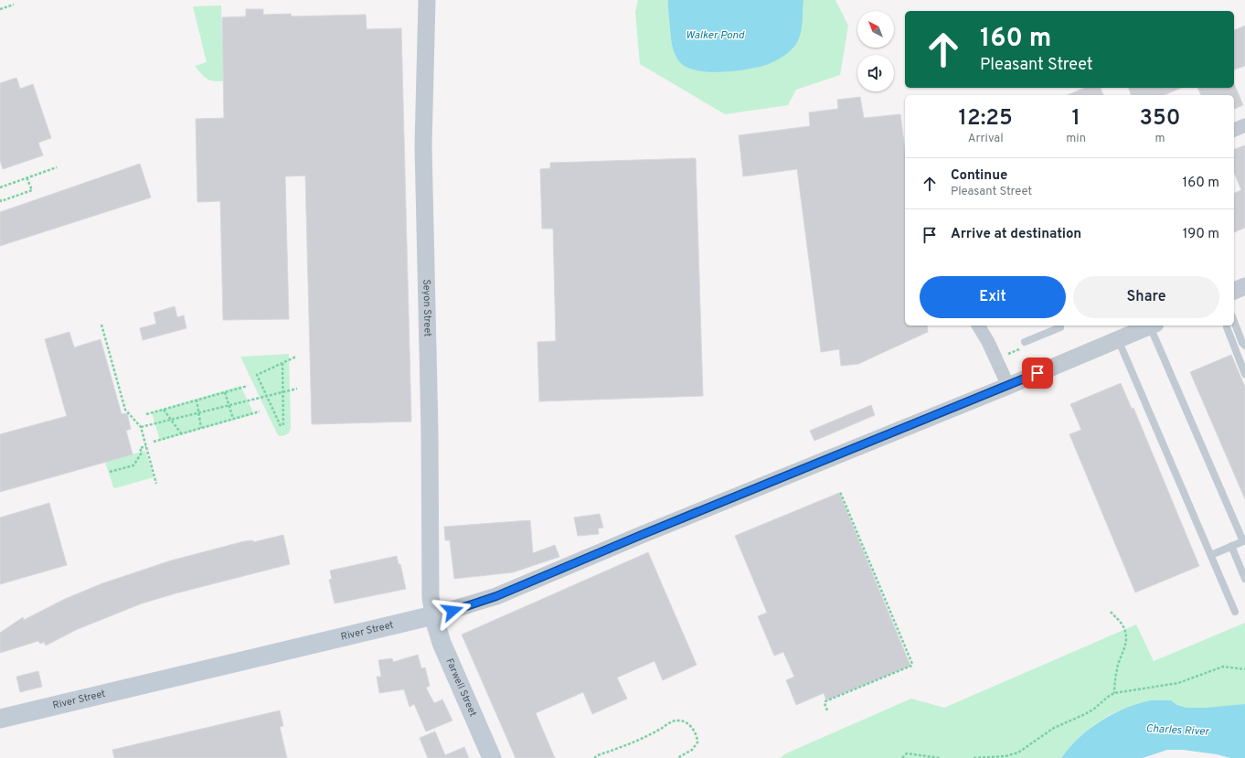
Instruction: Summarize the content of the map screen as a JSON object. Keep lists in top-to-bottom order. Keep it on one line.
{"streets":{"main road":["River Street","Farwell Street"],"street":["Seyon Street"]},"crossings":[["Seyon Street","River Street"],["Seyon Street","Farwell Street"],["River Street","Farwell Street"]],"water":["Walker Pond","Charles River"],"north":"top left","page":{"turn":["160 m","Pleasant Street"],"eta":["12:25","Arrival","1","min","350","m"],"list":[{"name":"Continue","note":"Pleasant Street","value":"160 m"},{"name":"Arrive at destination","value":"190 m"}],"buttons":["Exit","Share"]}}
